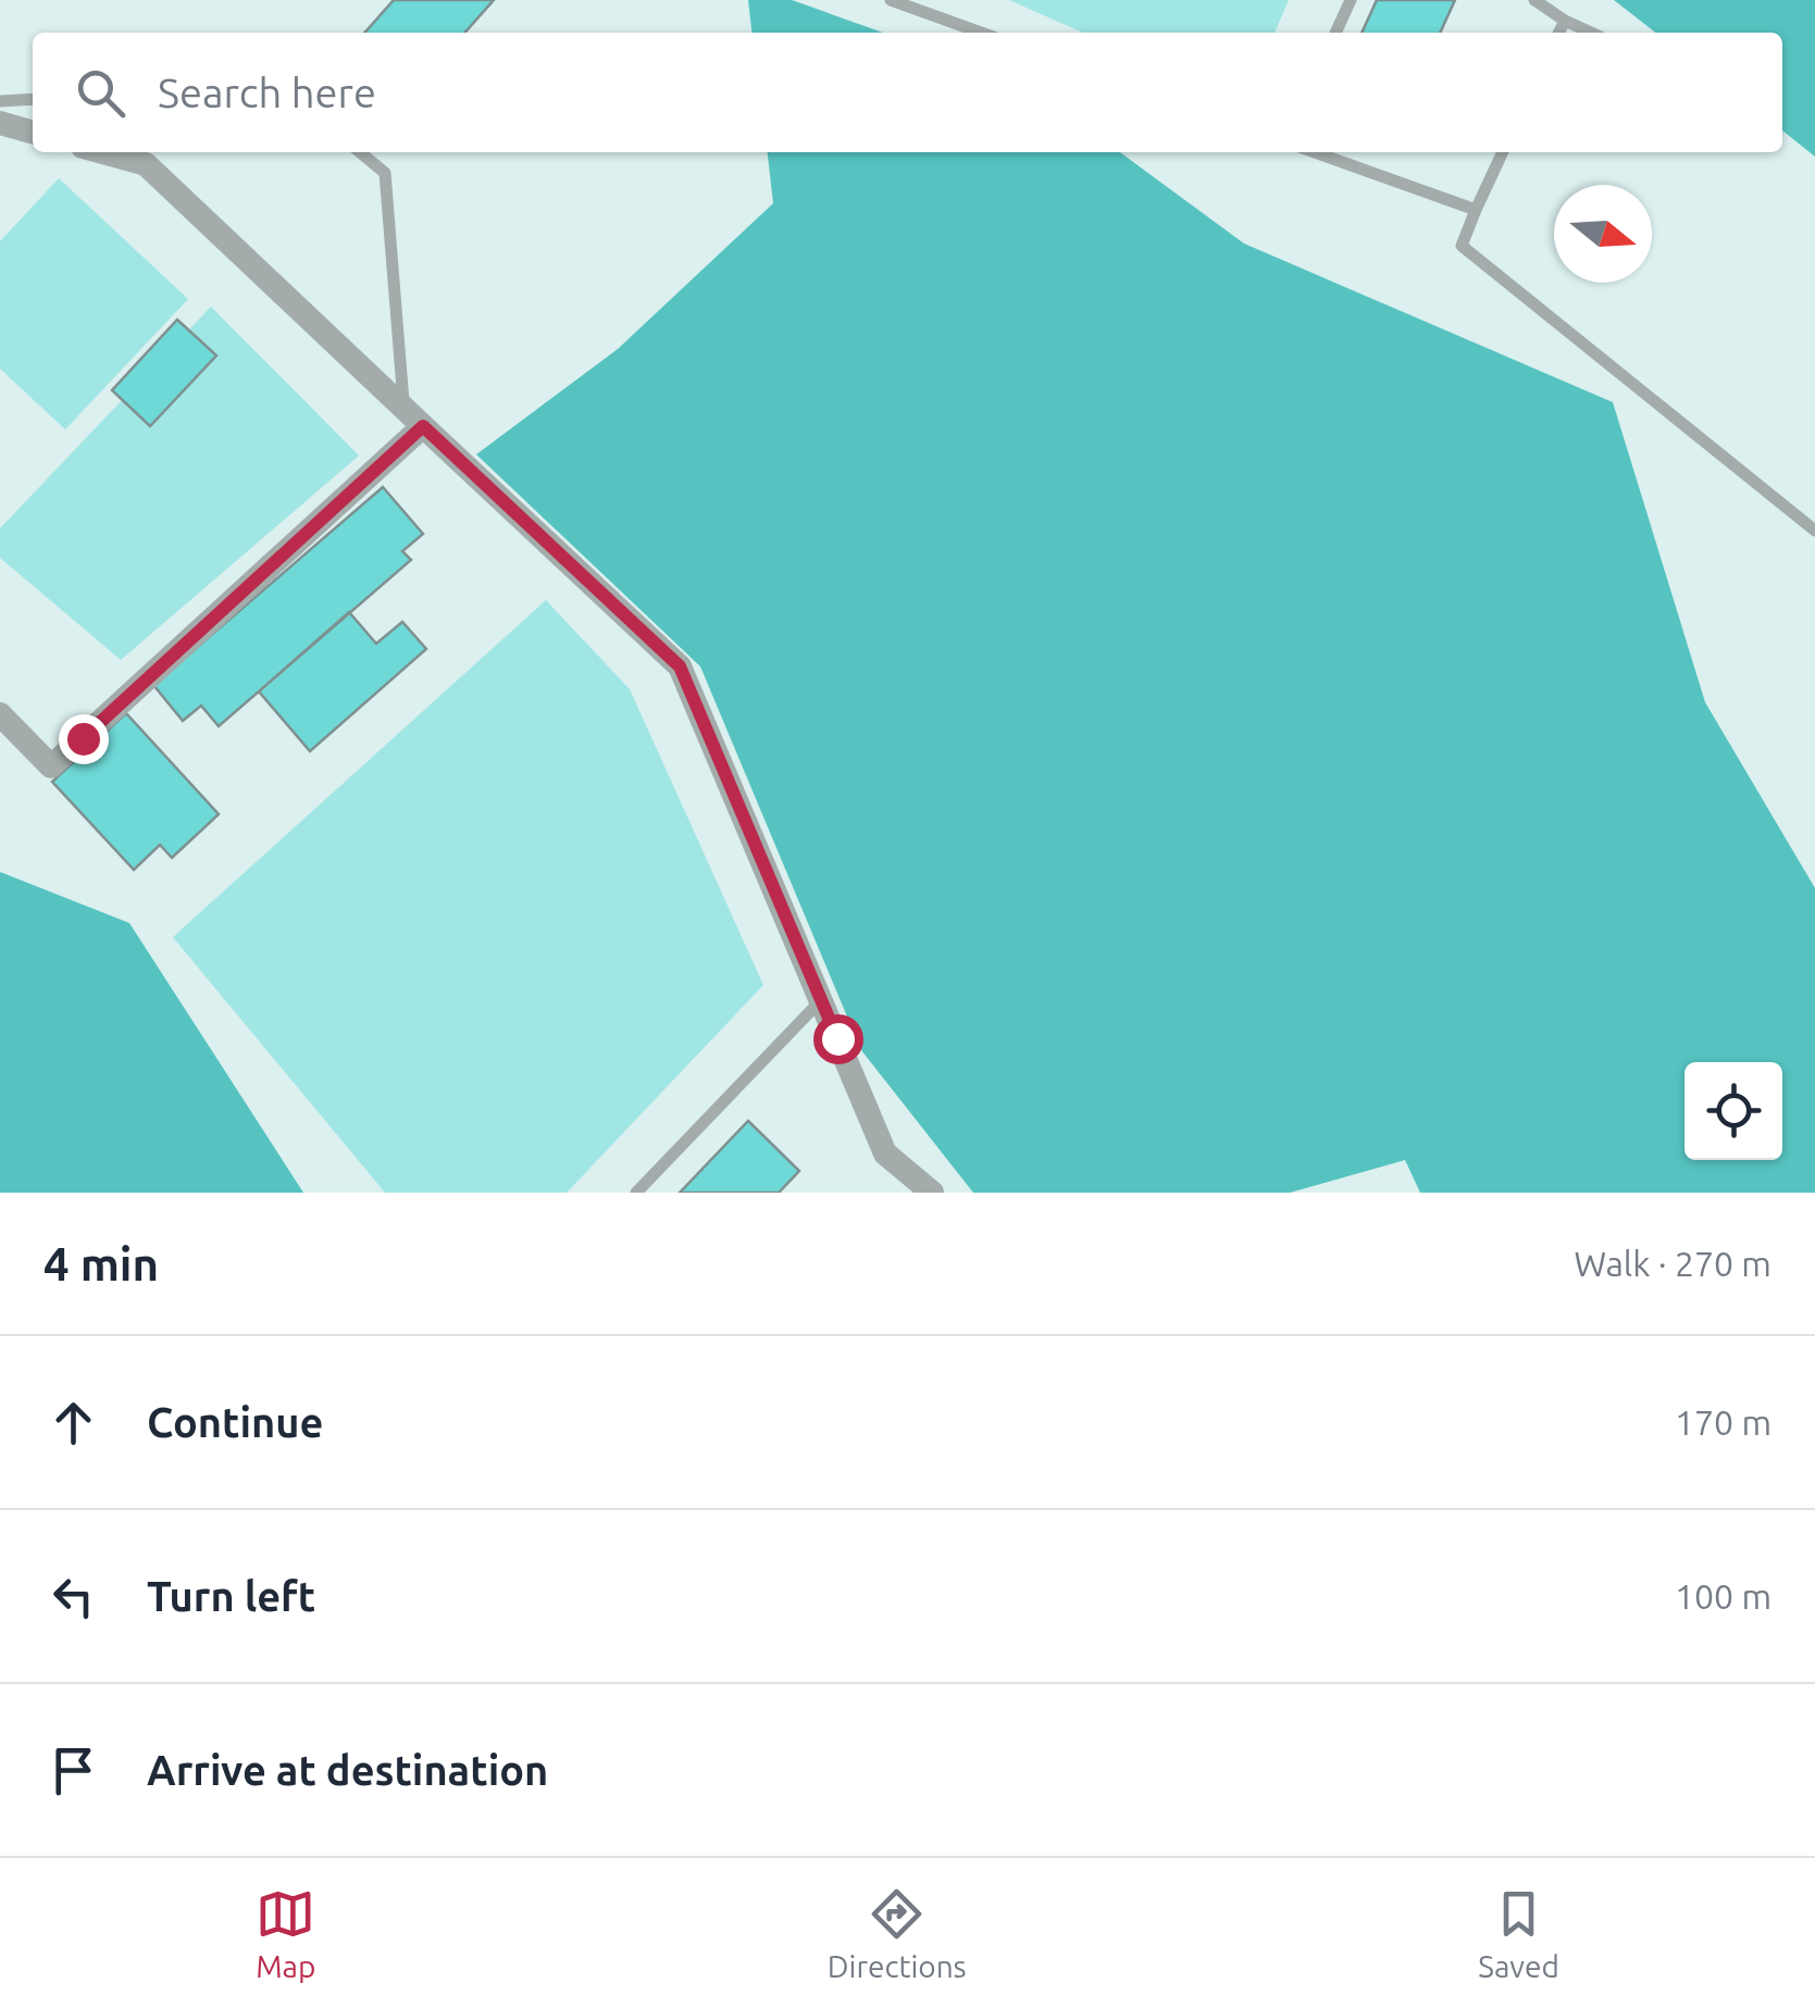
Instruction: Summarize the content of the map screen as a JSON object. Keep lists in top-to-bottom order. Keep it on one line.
{"north":"right","page":{"search":"Search here","heading":["4 min","Walk · 270 m"],"list":[["Continue","170 m"],["Turn left","100 m"],"Arrive at destination"],"nav":["Map","Directions","Saved"]}}
